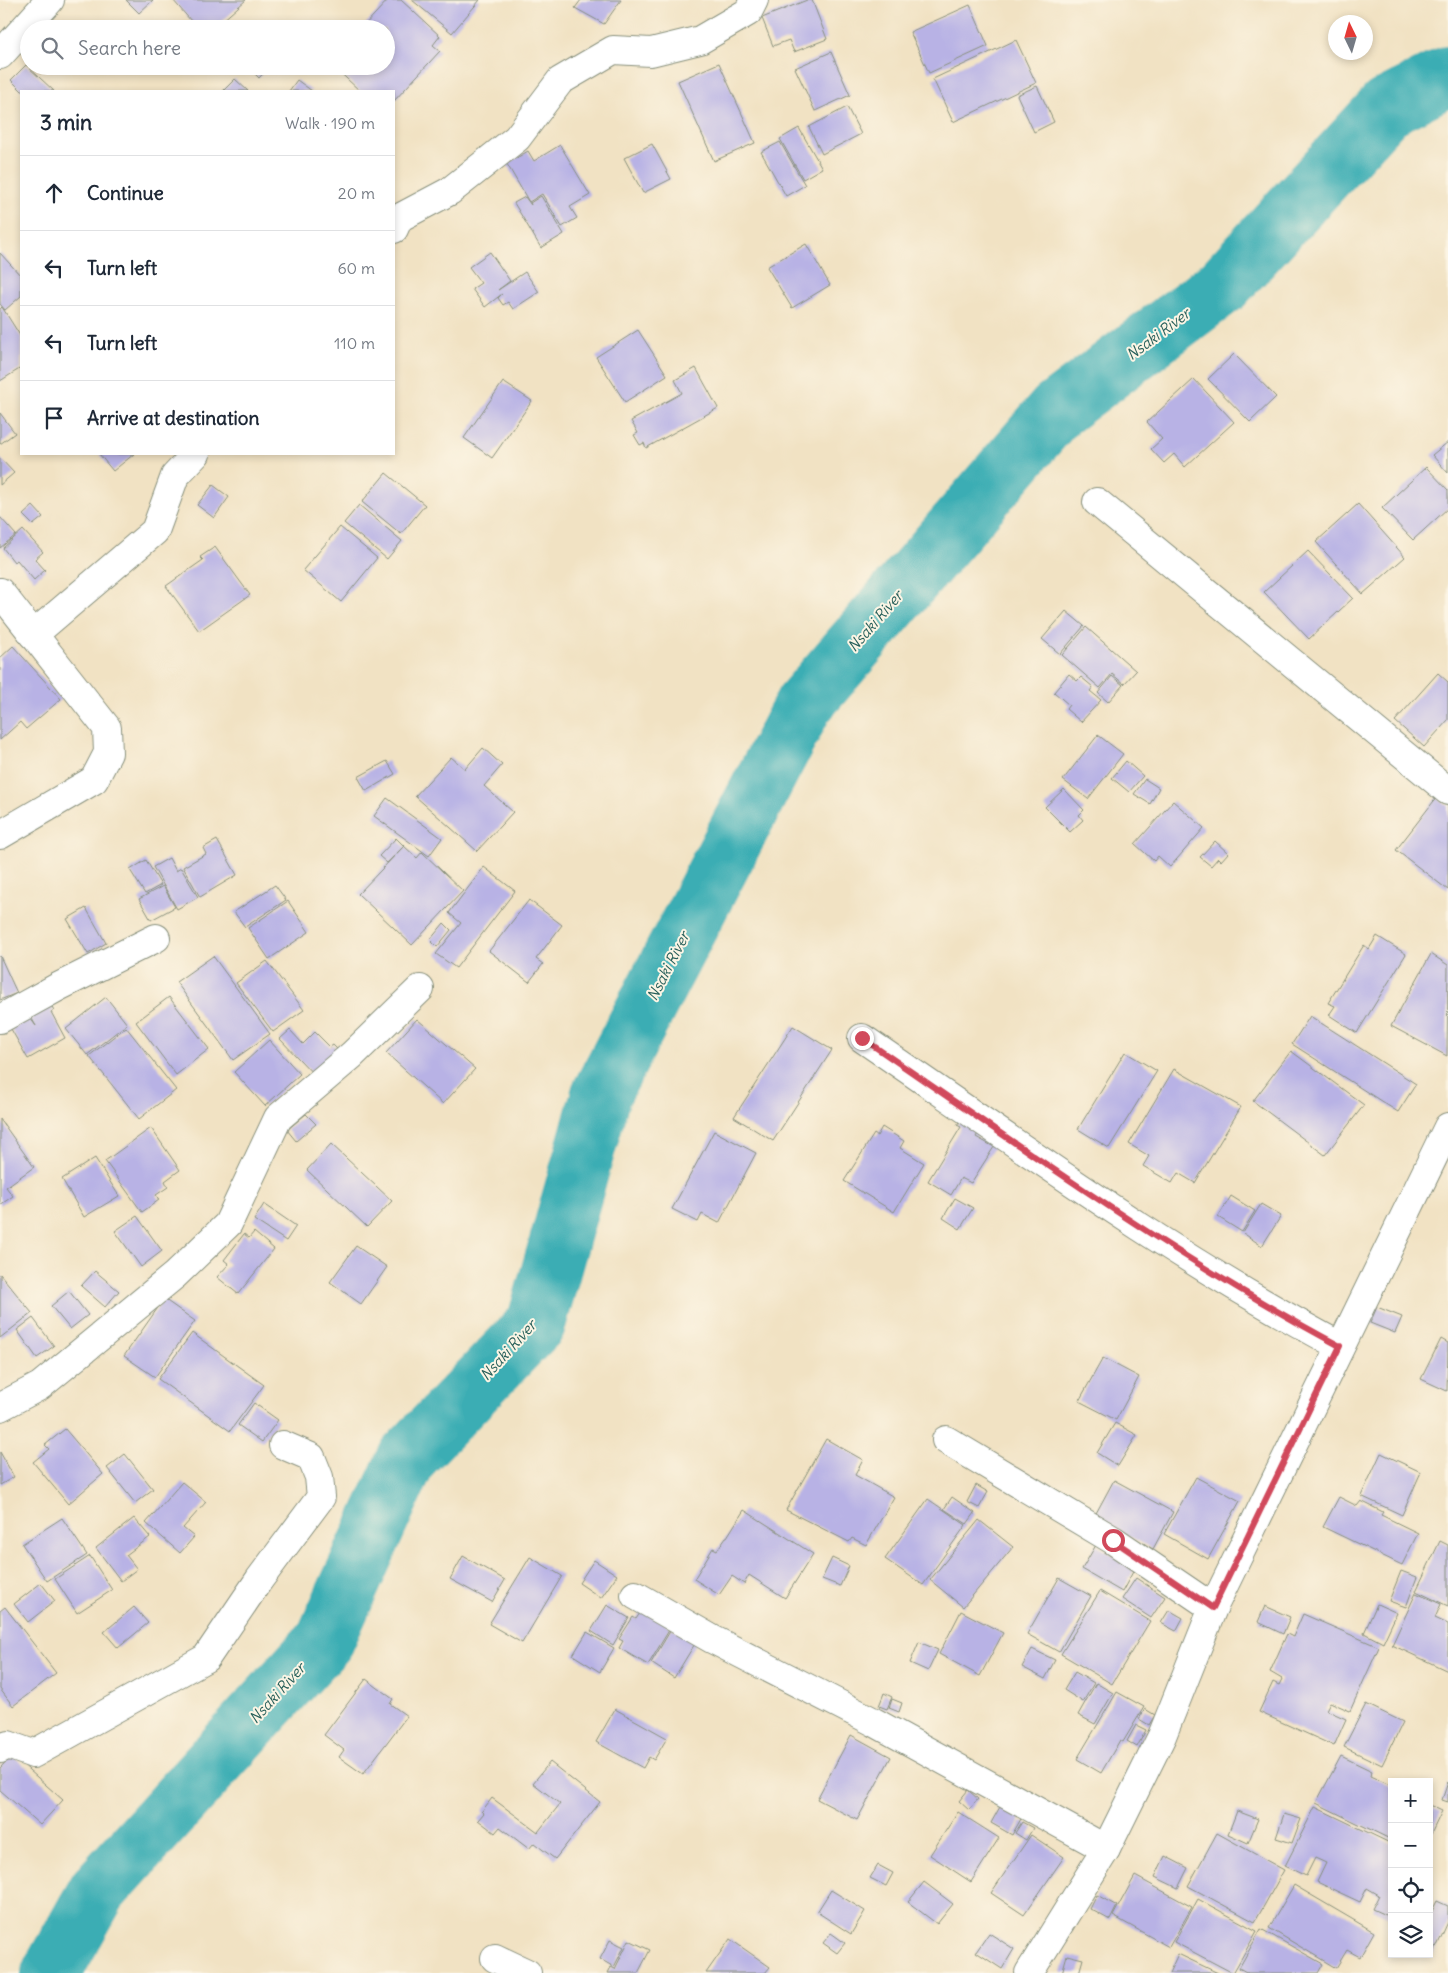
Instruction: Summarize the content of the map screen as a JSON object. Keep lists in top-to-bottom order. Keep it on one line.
{"water":["Nsaki River"],"north":"top","page":{"search":"Search here","heading":["3 min","Walk · 190 m"],"list":[["Continue","20 m"],["Turn left","60 m"],["Turn left","110 m"],"Arrive at destination"],"map_buttons":["+","−"]}}
